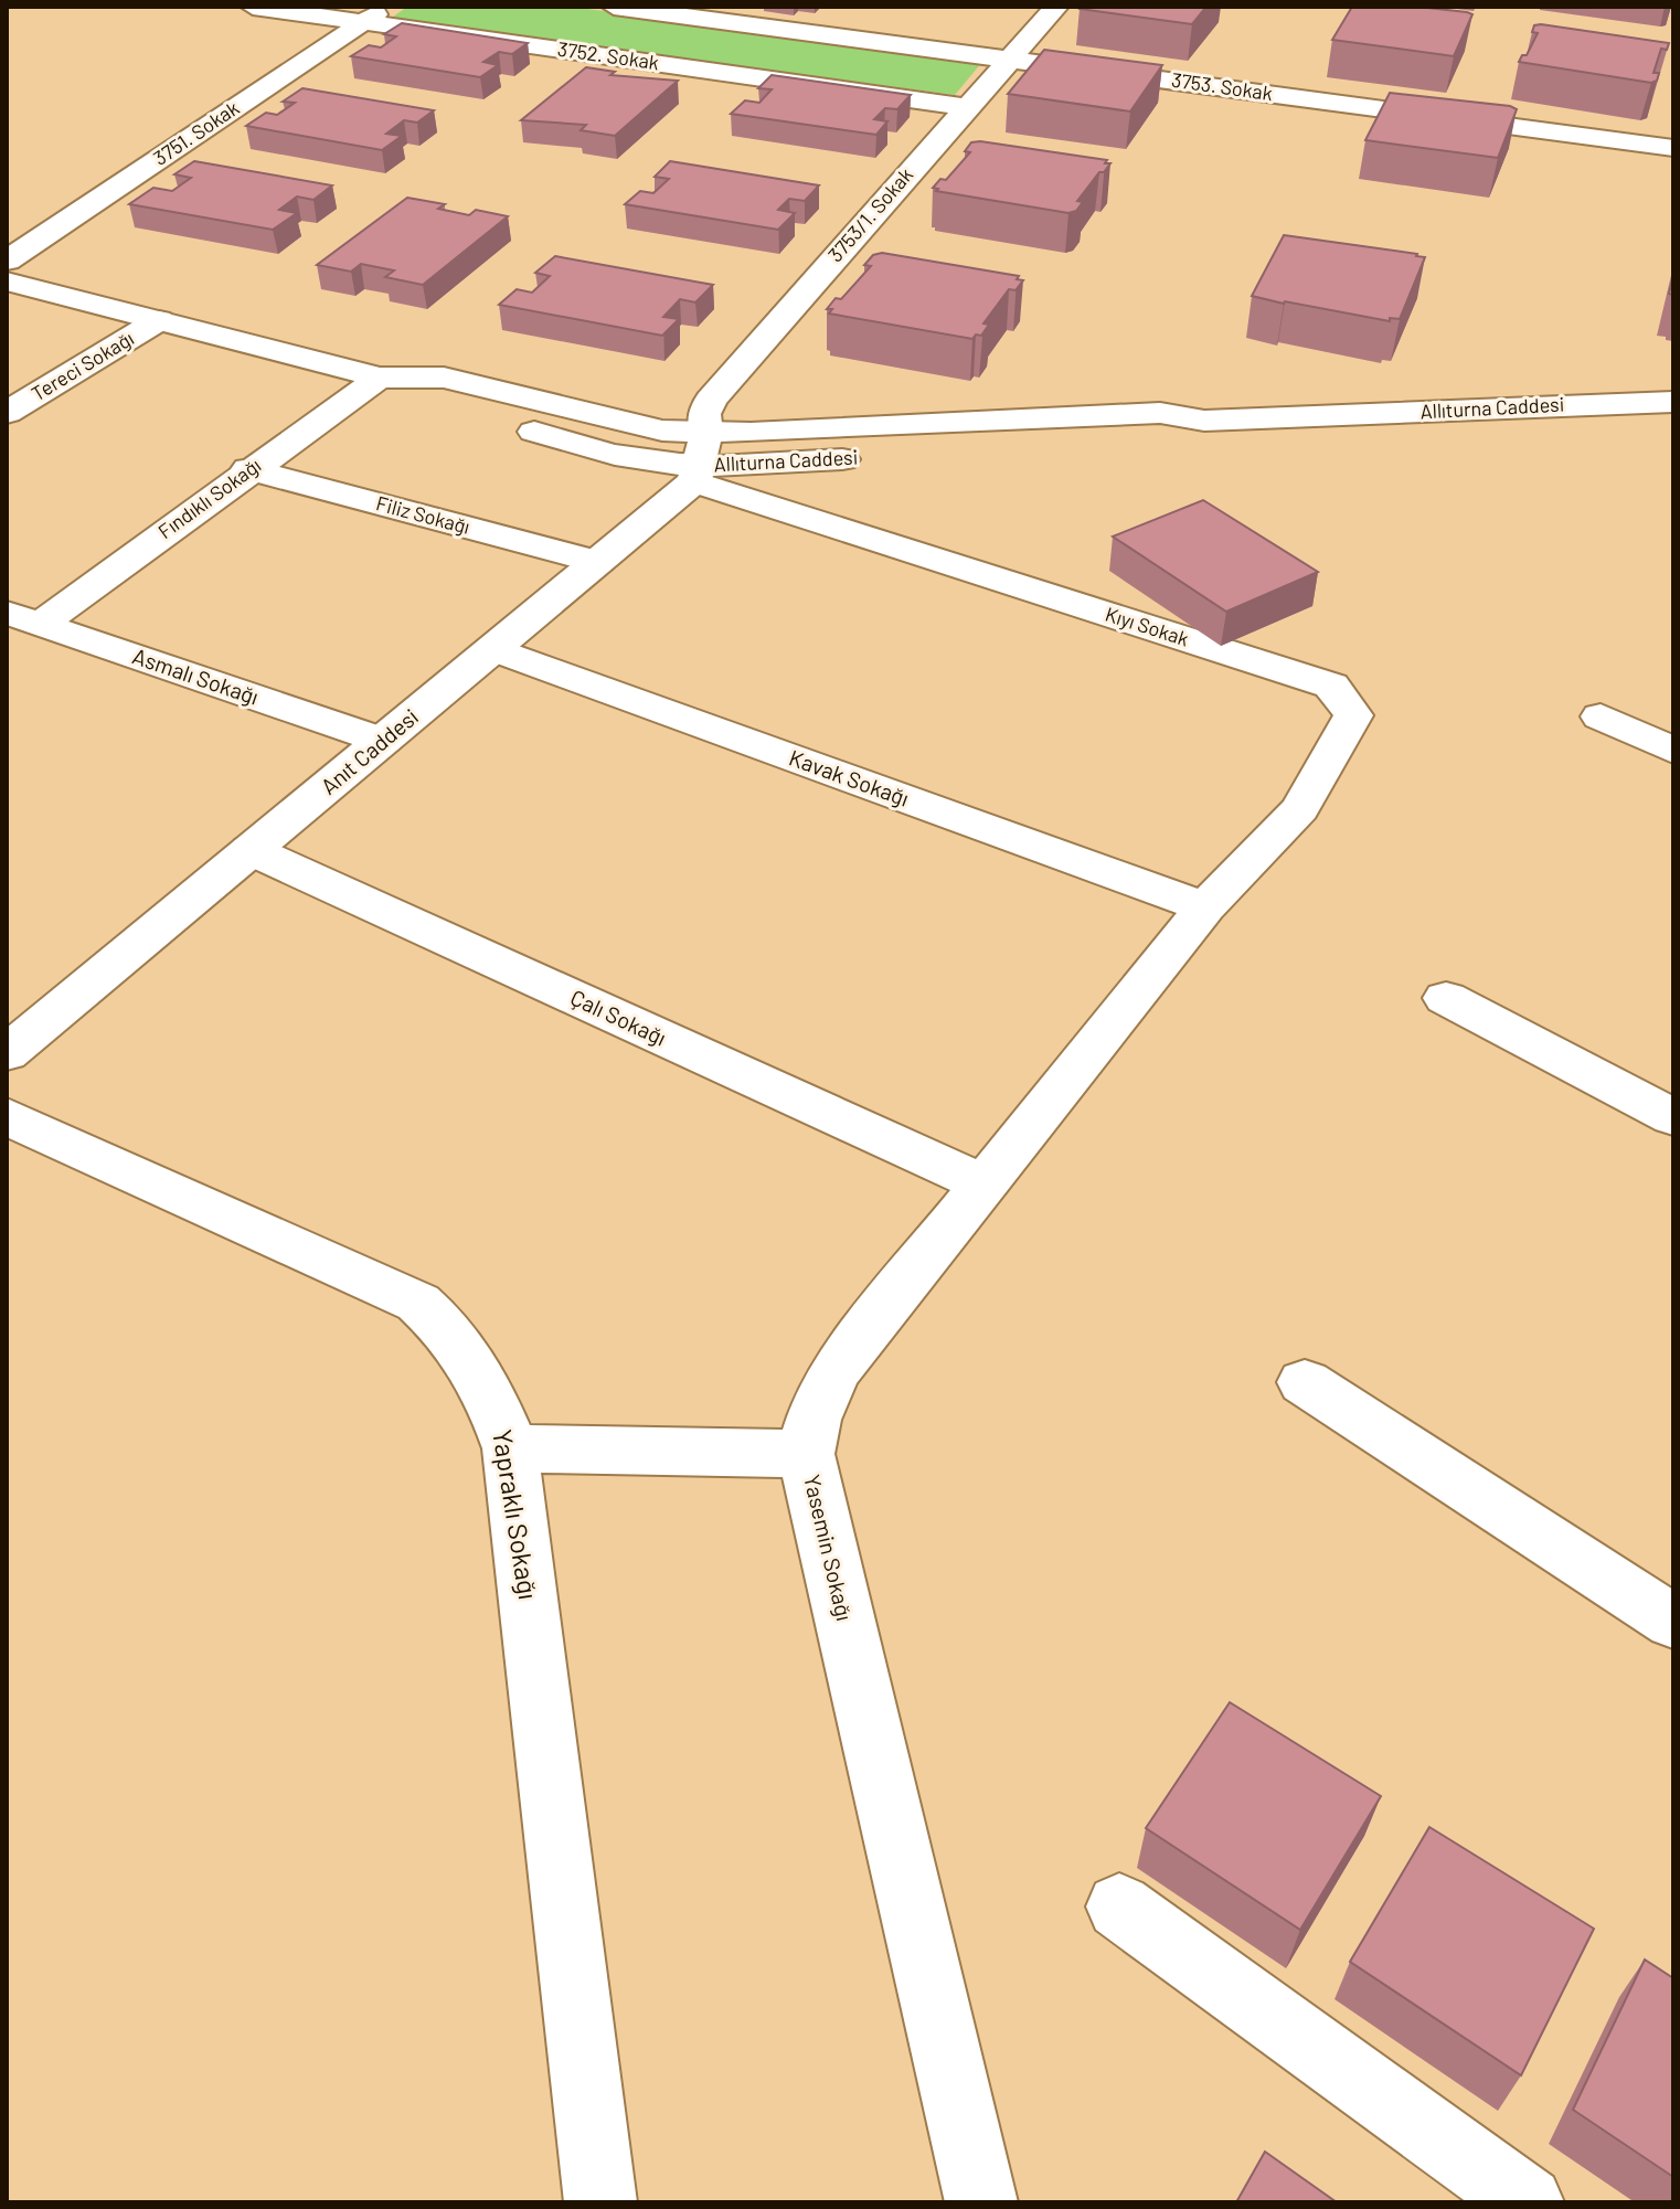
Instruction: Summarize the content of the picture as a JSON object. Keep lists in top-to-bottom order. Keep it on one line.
{"streets":{"street":["3752. Sokak","3753. Sokak","3751. Sokak","3753/1. Sokak","Tereci Sokağı","Allıturna Caddesi","Fındıklı Sokağı","Filiz Sokağı","Kıyı Sokak","Asmalı Sokağı","Anıt Caddesi","Kavak Sokağı","Çalı Sokağı","Yapraklı Sokağı","Yasemin Sokağı"]},"crossings":[["3752. Sokak","3751. Sokak"],["3752. Sokak","3753/1. Sokak"],["3753. Sokak","3753/1. Sokak"],["3753/1. Sokak","Allıturna Caddesi"],["3753/1. Sokak","Kıyı Sokak"],["3753/1. Sokak","Anıt Caddesi"],["Tereci Sokağı","Allıturna Caddesi"],["Allıturna Caddesi","Fındıklı Sokağı"],["Allıturna Caddesi","Kıyı Sokak"],["Allıturna Caddesi","Anıt Caddesi"],["Fındıklı Sokağı","Filiz Sokağı"],["Fındıklı Sokağı","Asmalı Sokağı"],["Filiz Sokağı","Anıt Caddesi"],["Kıyı Sokak","Anıt Caddesi"],["Kıyı Sokak","Kavak Sokağı"],["Kıyı Sokak","Yasemin Sokağı"],["Asmalı Sokağı","Anıt Caddesi"],["Anıt Caddesi","Kavak Sokağı"],["Anıt Caddesi","Çalı Sokağı"],["Kavak Sokağı","Yasemin Sokağı"],["Çalı Sokağı","Yasemin Sokağı"]]}
